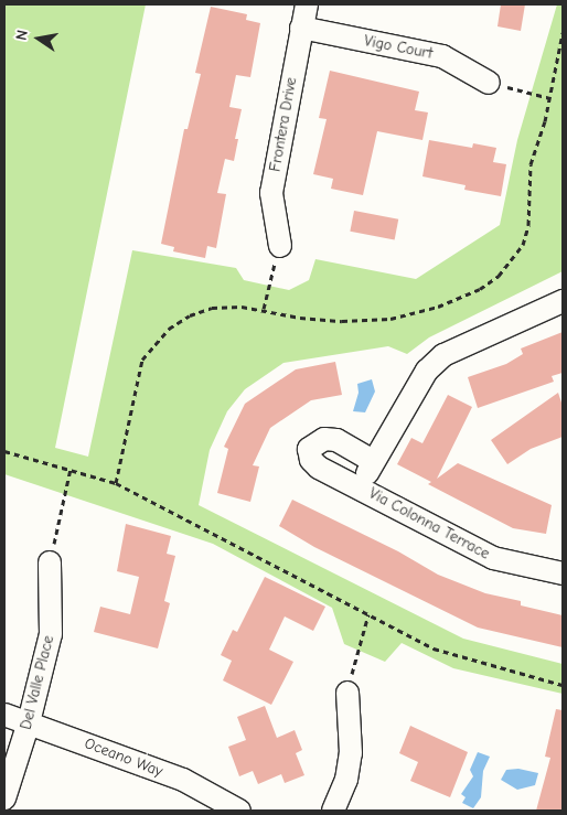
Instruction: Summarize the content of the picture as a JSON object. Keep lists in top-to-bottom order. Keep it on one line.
{"streets":{"street":["Vigo Court","Frontera Drive","Via Colonna Terrace","Del Valle Place","Oceano Way"]},"crossings":[["Vigo Court","Frontera Drive"],["Del Valle Place","Oceano Way"]],"north":"left"}
